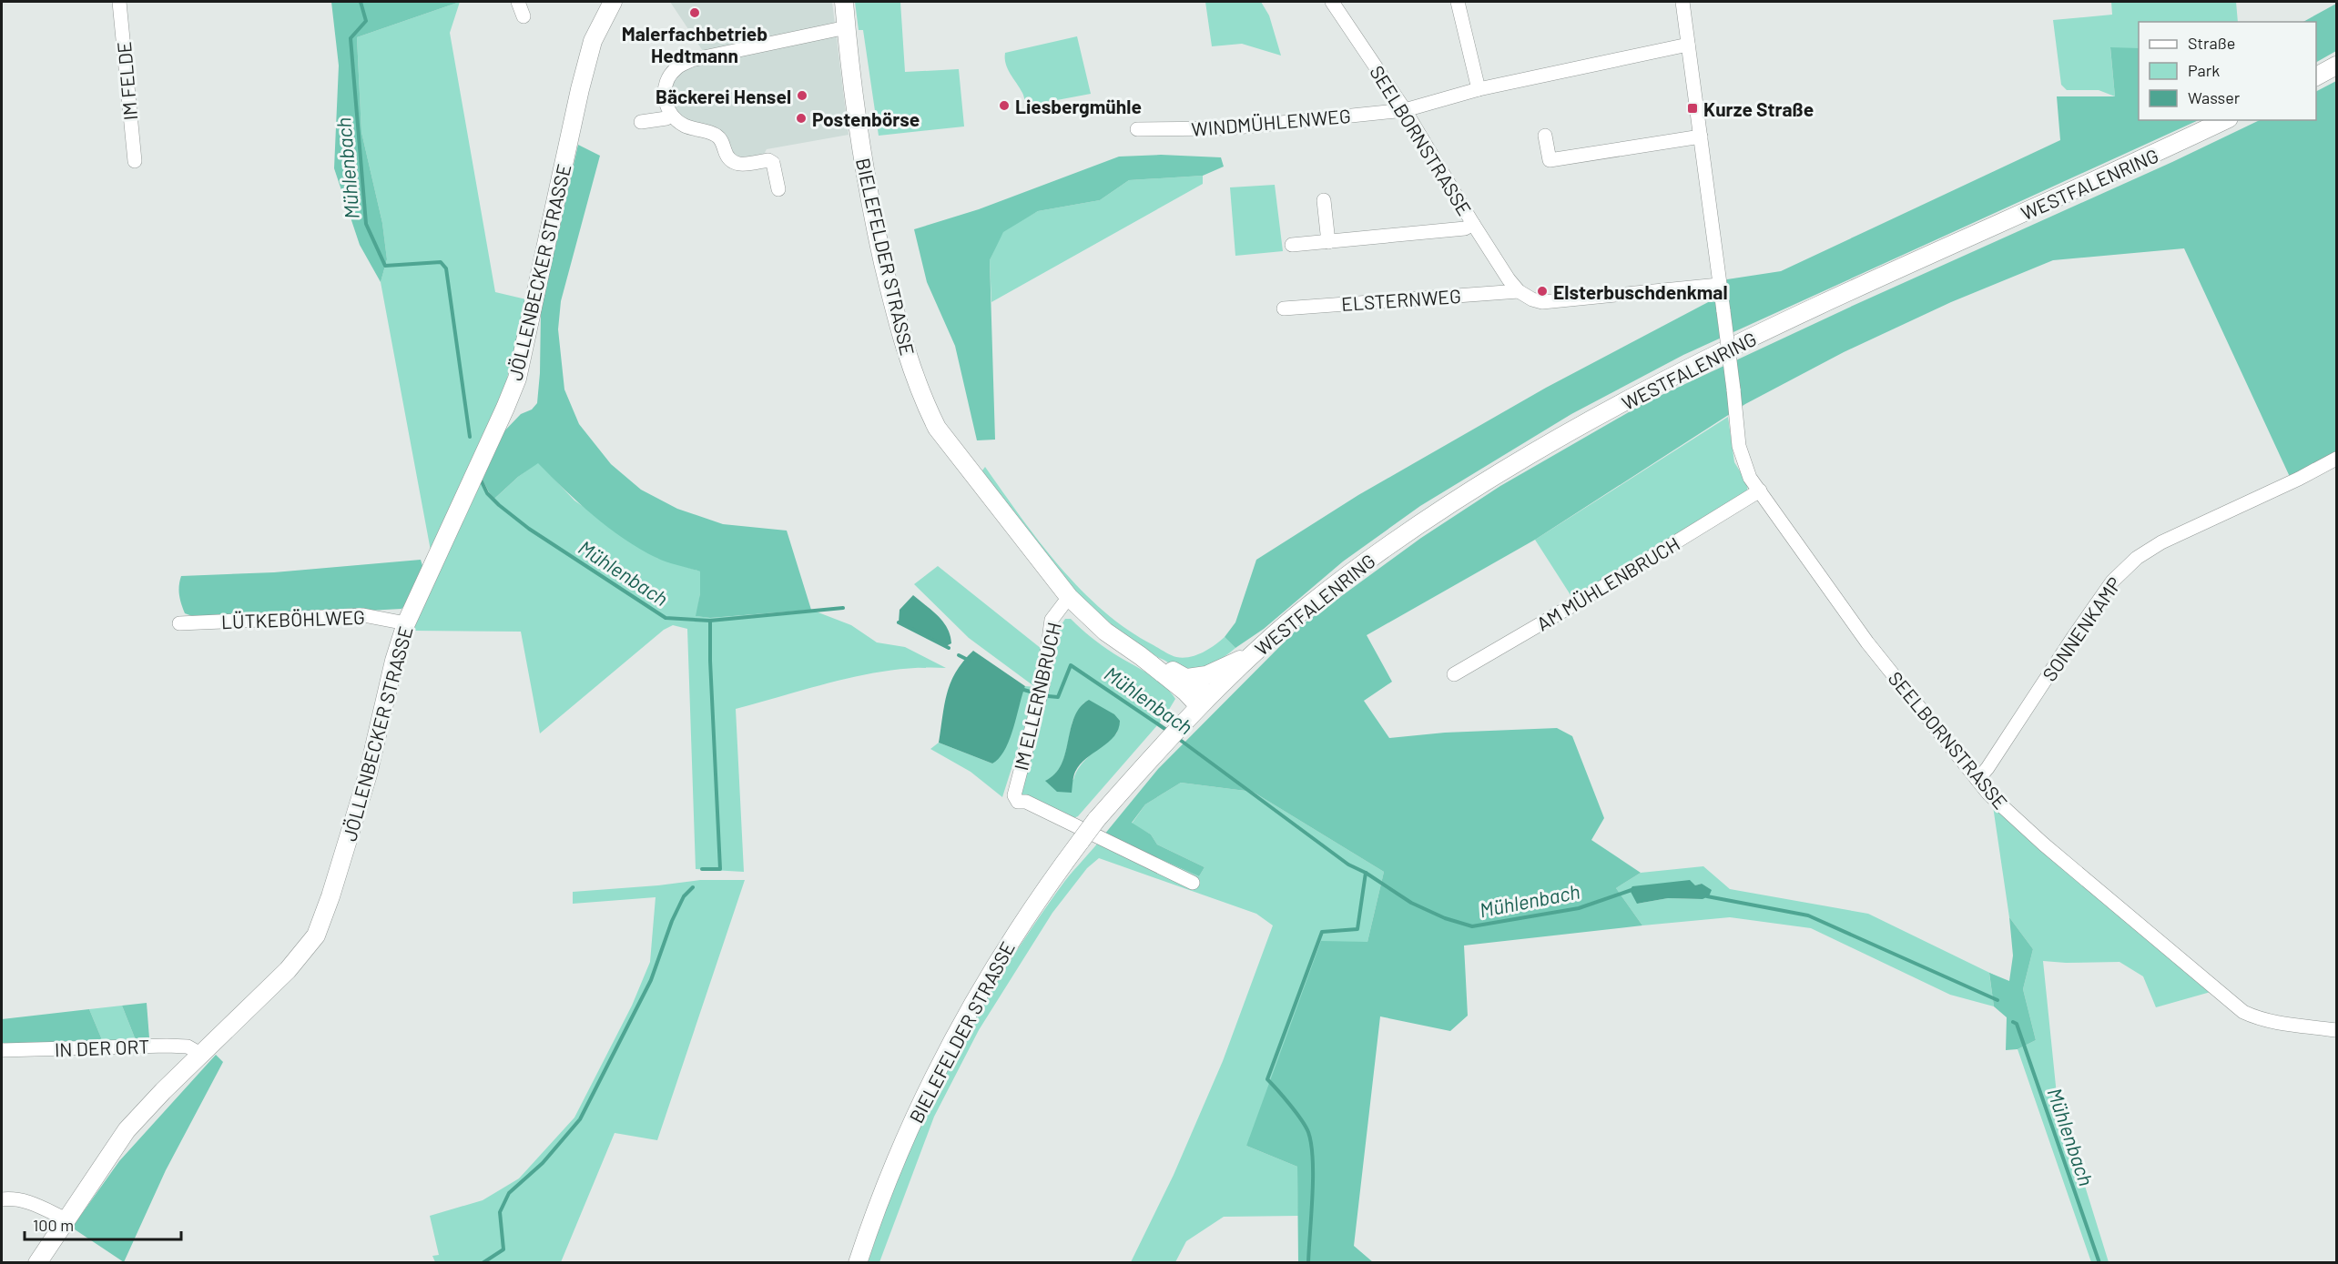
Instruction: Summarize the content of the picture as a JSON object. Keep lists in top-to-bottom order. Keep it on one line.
{"streets":{"main road":["WESTFALENRING","BIELEFELDER STRASSE","JÖLLENBECKER STRASSE"],"street":["IM FELDE","WINDMÜHLENWEG","SEELBORNSTRASSE","ELSTERNWEG","AM MÜHLENBRUCH","LÜTKEBÖHLWEG","SONNENKAMP","IM ELLERNBRUCH","IN DER ORT"]},"crossings":[["WINDMÜHLENWEG","SEELBORNSTRASSE"],["SEELBORNSTRASSE","ELSTERNWEG"],["SEELBORNSTRASSE","AM MÜHLENBRUCH"],["SEELBORNSTRASSE","SONNENKAMP"],["WESTFALENRING","BIELEFELDER STRASSE"],["BIELEFELDER STRASSE","IM ELLERNBRUCH"],["JÖLLENBECKER STRASSE","LÜTKEBÖHLWEG"],["JÖLLENBECKER STRASSE","IN DER ORT"]],"water":["Mühlenbach"],"places":{"other":["Malerfachbetrieb Hedtmann","Bäckerei Hensel","Liesbergmühle","Postenbörse","Elsterbuschdenkmal"],"transit":["Kurze Straße"]},"legend":["Straße","Park","Wasser"],"scale_bar":"100 m"}
